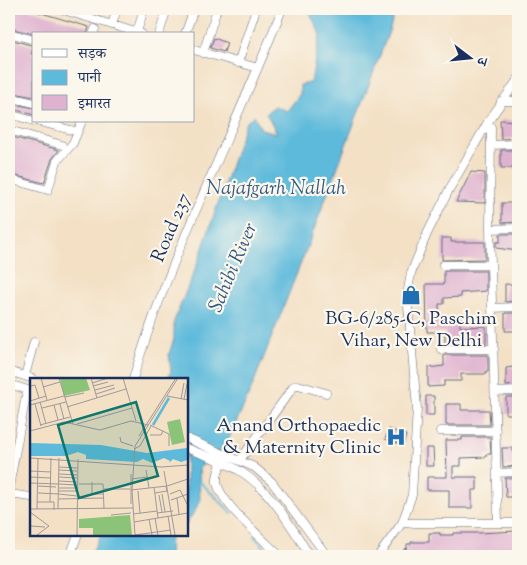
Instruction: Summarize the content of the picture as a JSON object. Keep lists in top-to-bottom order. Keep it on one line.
{"streets":{"street":["Road 237"]},"water":["Najafgarh Nallah","Sahibi River"],"places":{"shop":["BG-6/285-C, Paschim Vihar, New Delhi"],"hospital":["Anand Orthopaedic & Maternity Clinic"]},"legend":["सड़क","पानी","इमारत"],"north":"right"}
